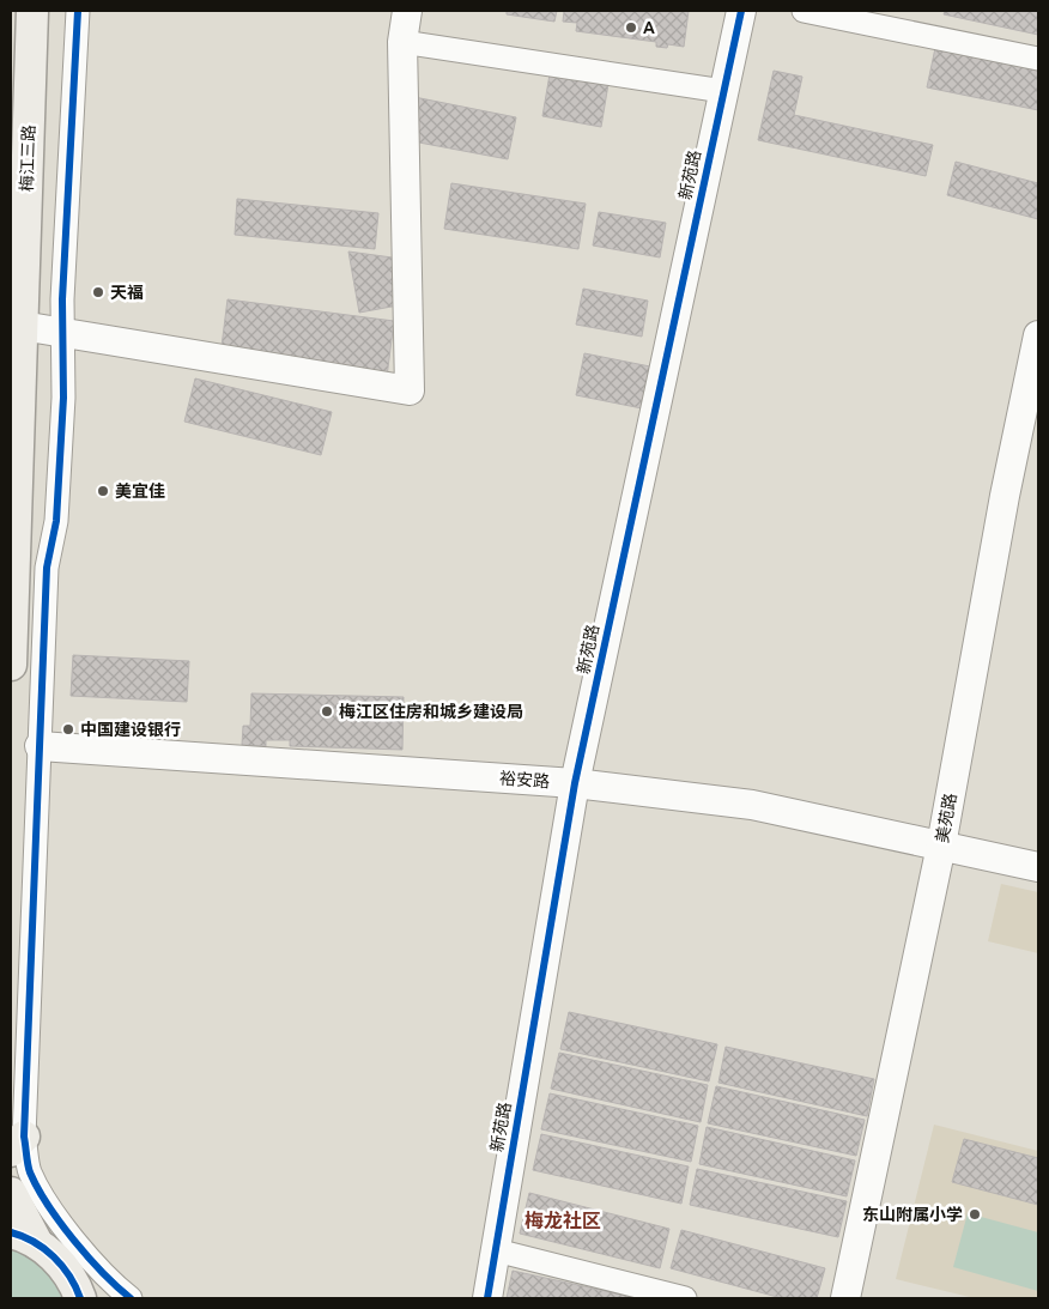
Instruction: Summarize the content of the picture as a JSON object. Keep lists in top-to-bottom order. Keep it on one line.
{"streets":{"main road":["梅江三路"],"street":["新苑路","裕安路","美苑路"]},"crossings":[["新苑路","裕安路"],["裕安路","美苑路"]],"districts":["梅龙社区"],"places":["A","天福","美宜佳","梅江区住房和城乡建设局","中国建设银行","东山附属小学"]}
